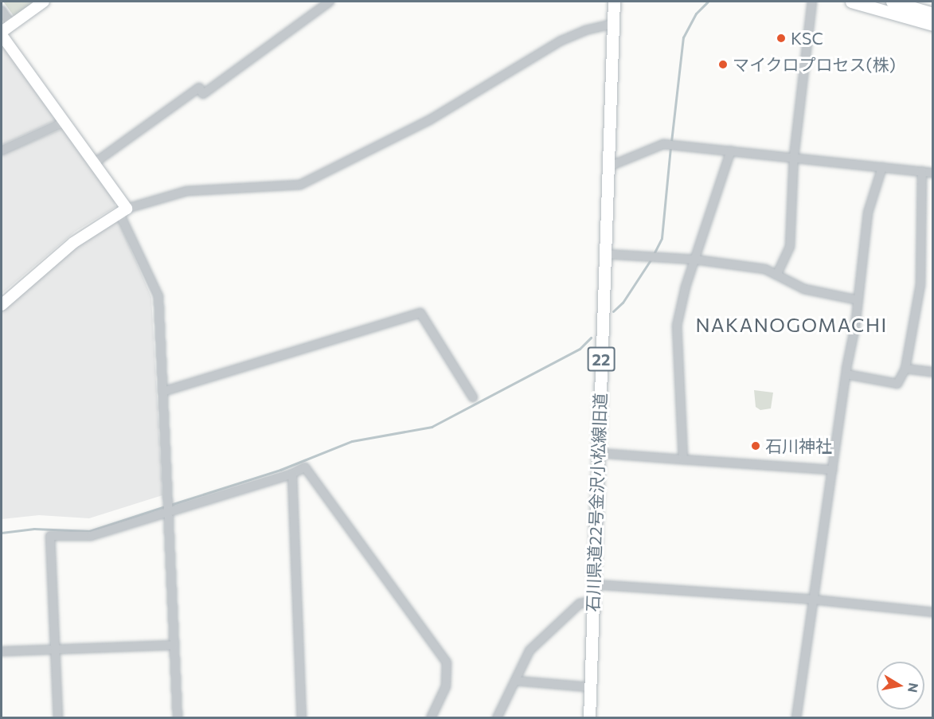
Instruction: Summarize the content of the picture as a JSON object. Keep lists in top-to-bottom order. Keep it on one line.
{"streets":{"main road":["22","石川県道22号金沢小松線旧道"]},"districts":["NAKANOGOMACHI"],"places":["KSC","マイクロプロセス(株)","石川神社"],"north":"right"}
